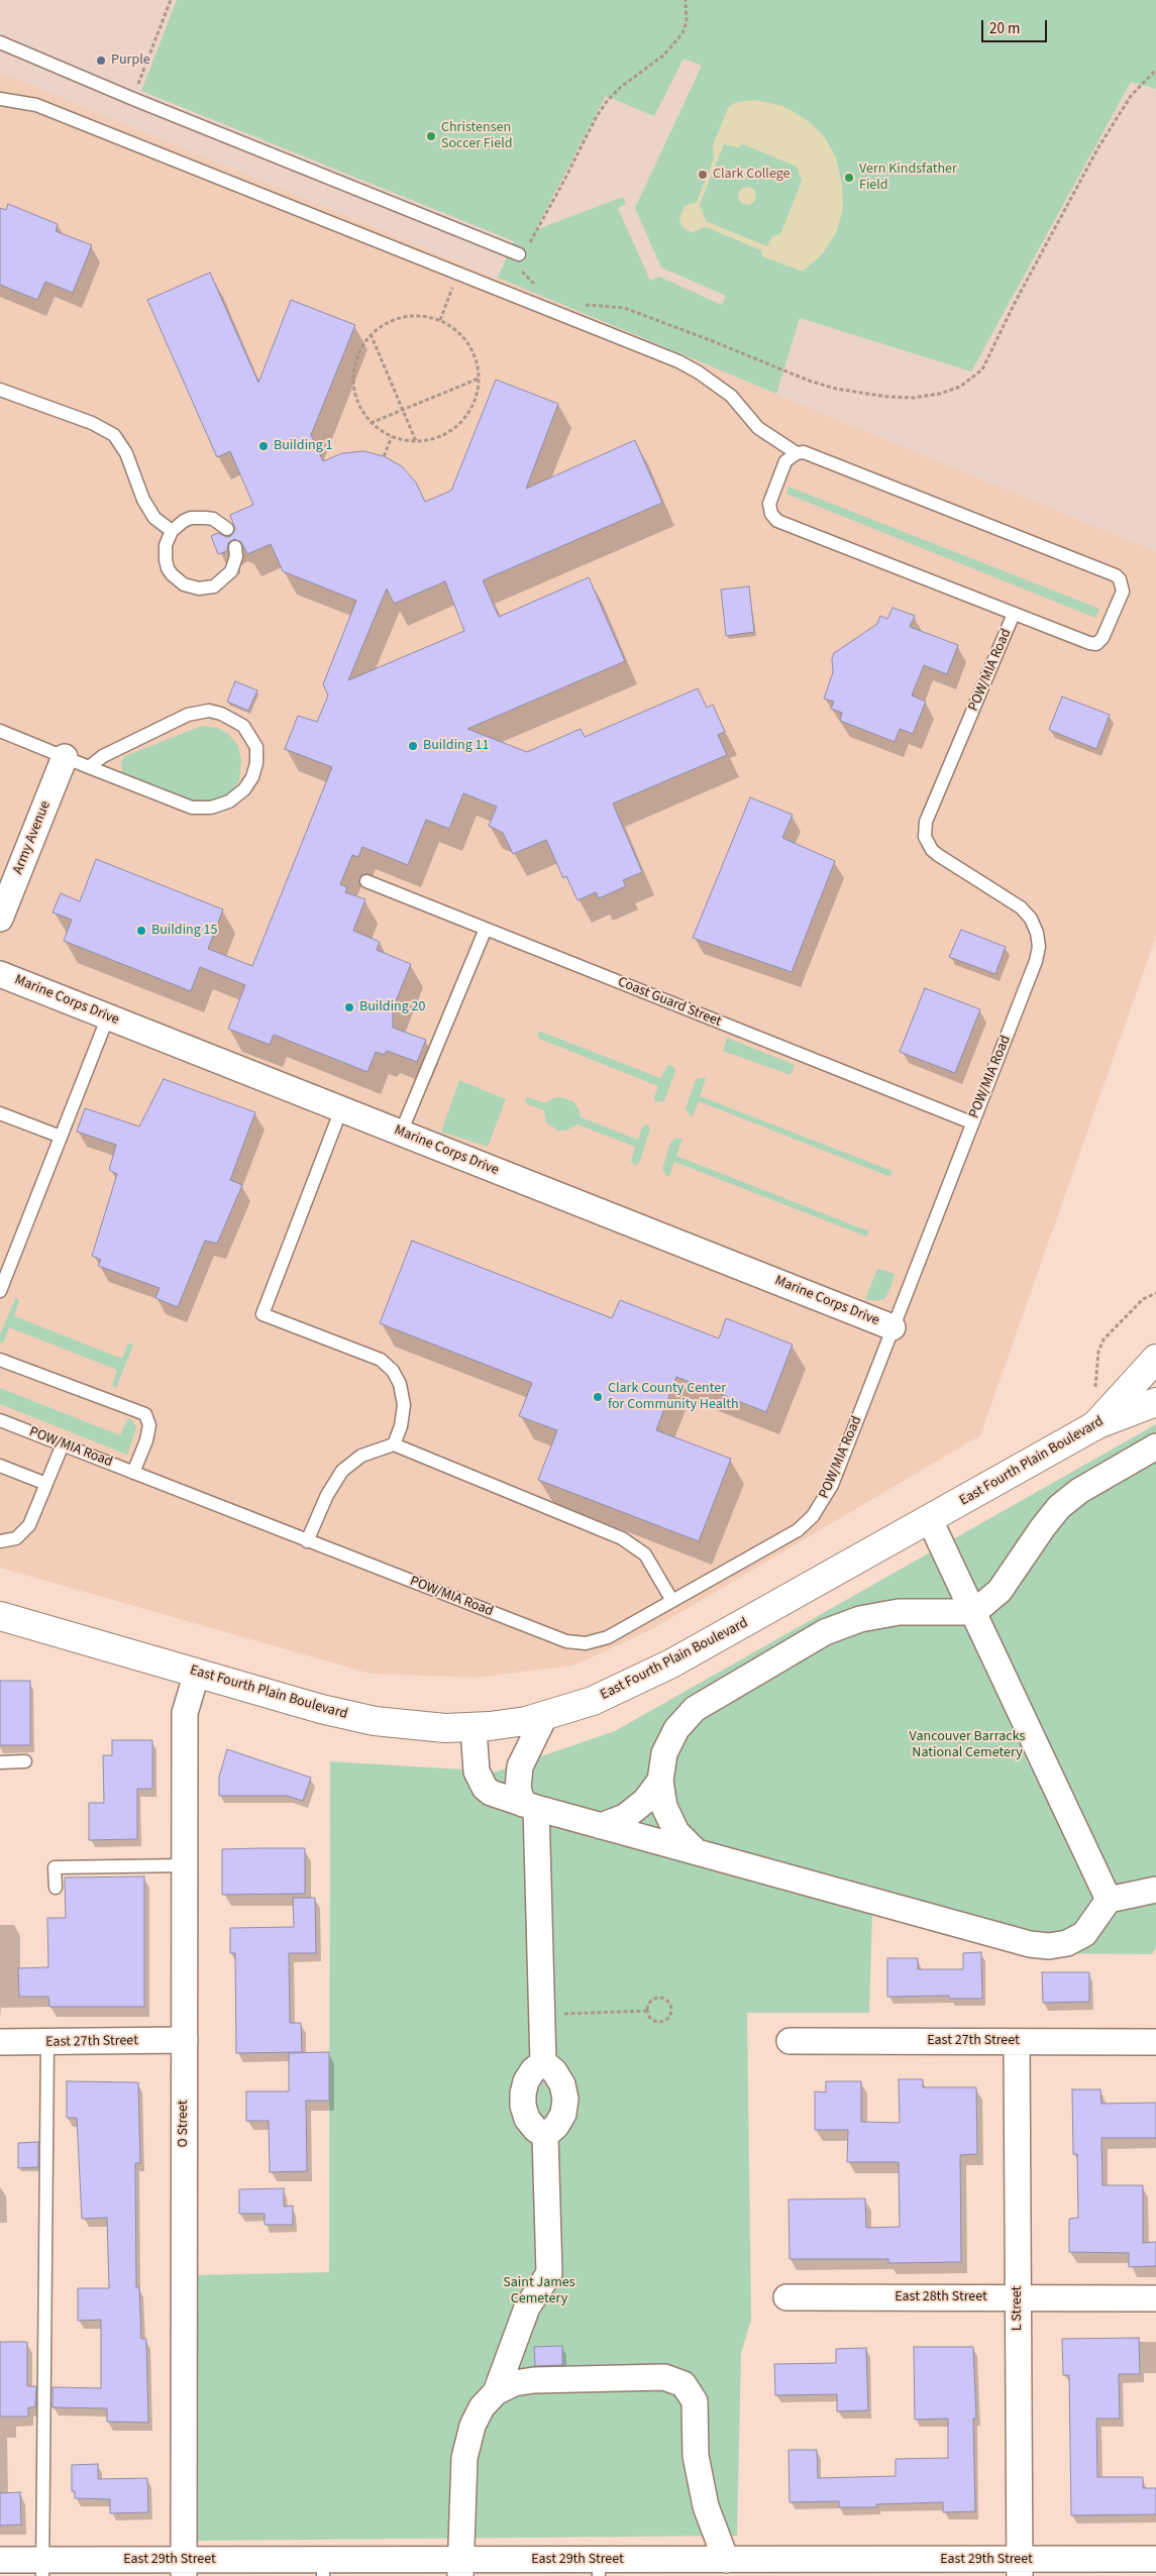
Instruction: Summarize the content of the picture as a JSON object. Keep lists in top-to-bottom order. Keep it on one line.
{"streets":{"main road":["East Fourth Plain Boulevard"],"street":["Army Avenue","Marine Corps Drive","East 27th Street","O Street","East 28th Street","L Street","East 29th Street"],"lane":["POW/MIA Road","Coast Guard Street"]},"crossings":[["POW/MIA Road","Marine Corps Drive"],["POW/MIA Road","Coast Guard Street"],["East Fourth Plain Boulevard","O Street"],["East 27th Street","O Street"],["East 27th Street","L Street"],["O Street","East 29th Street"],["East 28th Street","L Street"],["L Street","East 29th Street"]],"parks":["Vancouver Barracks National Cemetery","Saint James Cemetery"],"places":["Purple","Christensen Soccer Field","Clark College","Vern Kindsfather Field","Building 1","Building 11","Building 15","Building 20","Clark County Center for Community Health"],"scale_bar":"20 m"}
